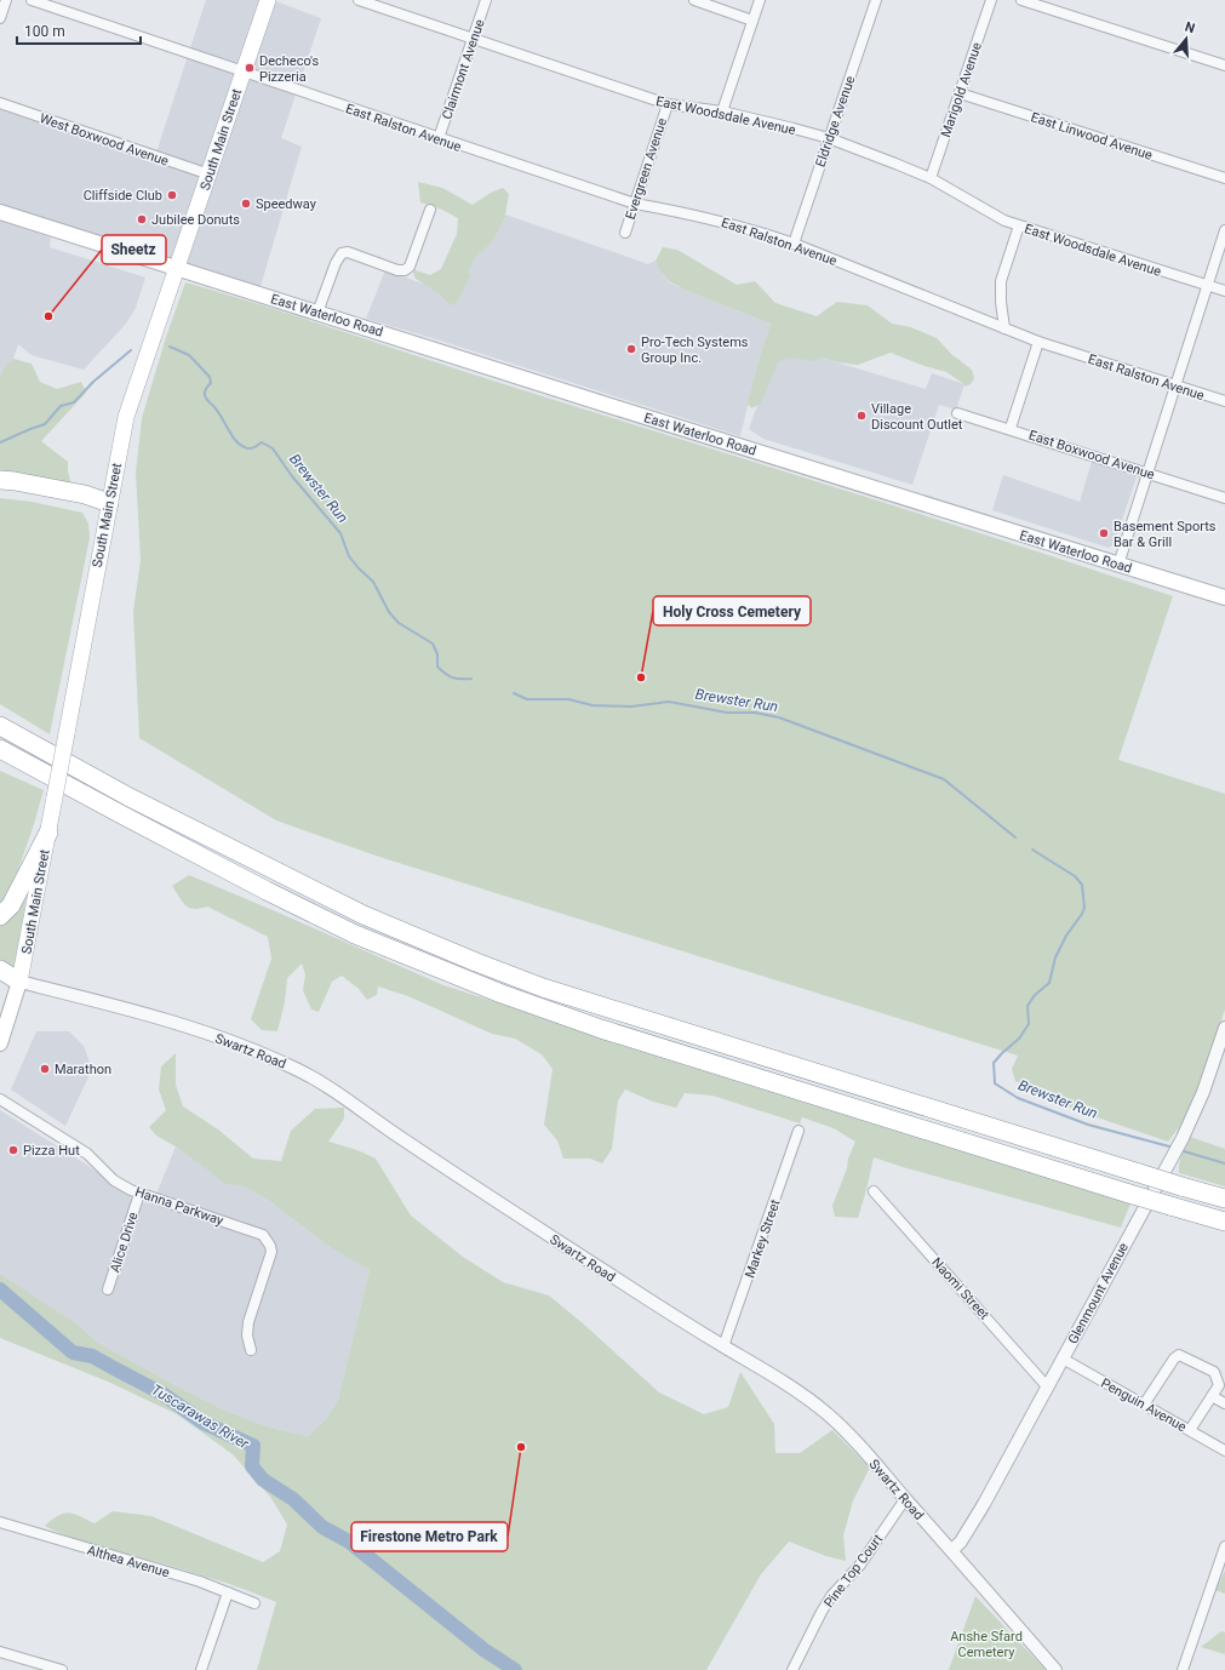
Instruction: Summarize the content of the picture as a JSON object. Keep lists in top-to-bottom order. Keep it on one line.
{"streets":{"main road":["South Main Street","East Waterloo Road"],"street":["Clairmont Avenue","Marigold Avenue","East Woodsdale Avenue","Eldridge Avenue","East Ralston Avenue","East Linwood Avenue","West Boxwood Avenue","Evergreen Avenue","East Boxwood Avenue","Swartz Road","Hanna Parkway","Markey Street","Alice Drive","Naomi Street","Glenmount Avenue","Penguin Avenue","Althea Avenue","Pine Top Court"]},"crossings":[["Clairmont Avenue","East Woodsdale Avenue"],["Clairmont Avenue","East Ralston Avenue"],["Marigold Avenue","East Woodsdale Avenue"],["Marigold Avenue","East Linwood Avenue"],["East Woodsdale Avenue","Eldridge Avenue"],["East Woodsdale Avenue","Evergreen Avenue"],["Eldridge Avenue","East Ralston Avenue"],["East Ralston Avenue","South Main Street"],["East Ralston Avenue","Evergreen Avenue"],["West Boxwood Avenue","South Main Street"],["South Main Street","East Waterloo Road"],["South Main Street","Swartz Road"],["Swartz Road","Markey Street"],["Swartz Road","Glenmount Avenue"],["Swartz Road","Pine Top Court"],["Hanna Parkway","Alice Drive"],["Naomi Street","Glenmount Avenue"],["Glenmount Avenue","Penguin Avenue"]],"water":["Brewster Run","Tuscarawas River"],"parks":["Anshe Sfard Cemetery"],"places":["Decheco's Pizzeria","Cliffside Club","Speedway","Jubilee Donuts","Sheetz","Pro-Tech Systems Group Inc.","Village Discount Outlet","Basement Sports Bar & Grill","Holy Cross Cemetery","Marathon","Pizza Hut","Firestone Metro Park"],"scale_bar":"100 m","north":"top"}
